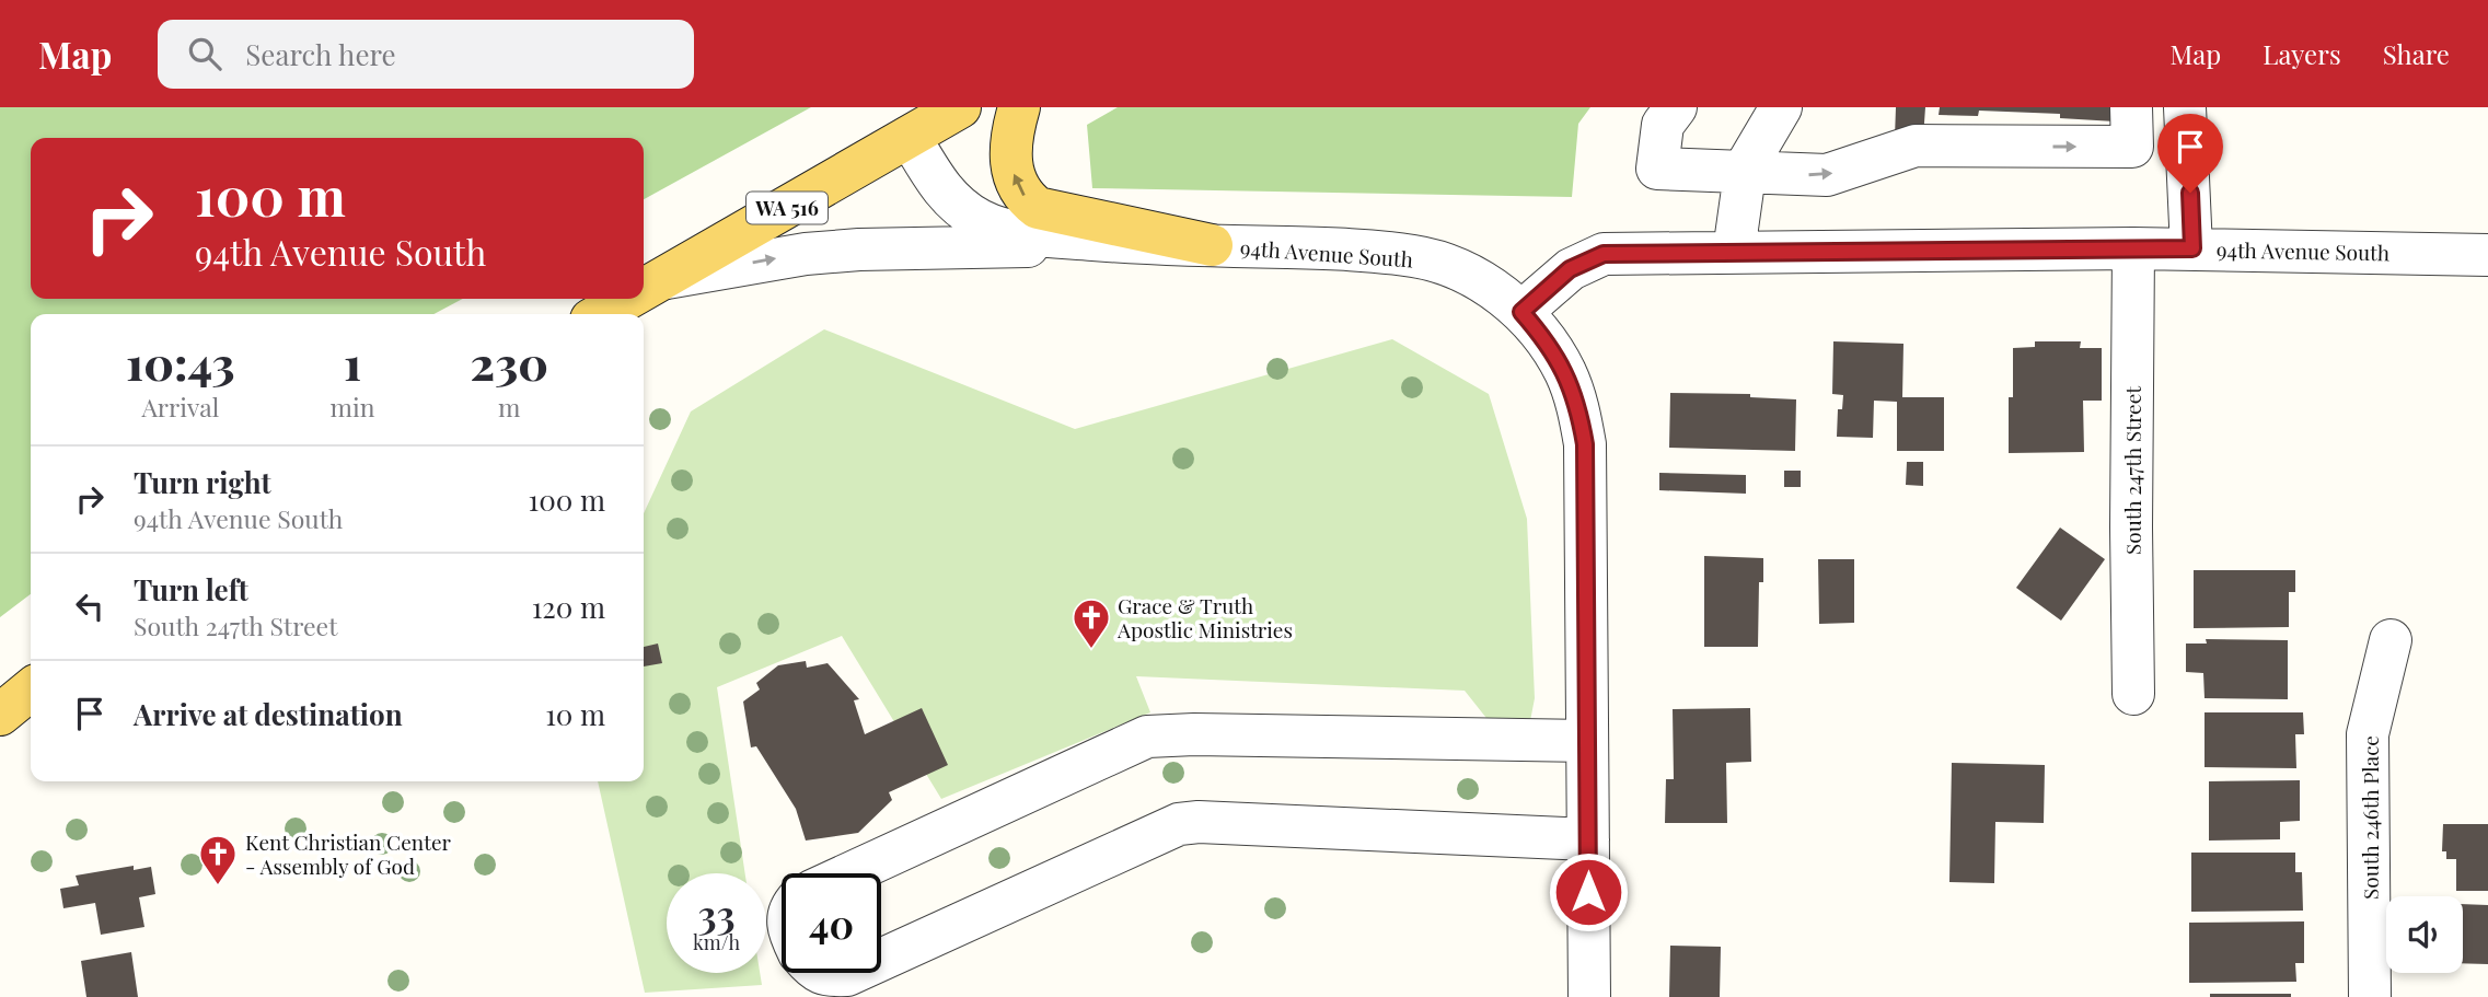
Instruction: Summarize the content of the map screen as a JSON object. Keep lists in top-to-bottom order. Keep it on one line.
{"streets":{"main road":["WA 516"],"street":["94th Avenue South","South 247th Street","South 246th Place"]},"crossings":[["WA 516","94th Avenue South"],["94th Avenue South","South 247th Street"]],"places":{"church":["Grace & Truth Apostlic Ministries","Kent Christian Center - Assembly of God"]},"page":{"header":"Map","search":"Search here","nav":["Map","Layers","Share"],"turn":["100 m","94th Avenue South"],"eta":["10:43","Arrival","1","min","230","m"],"list":[{"name":"Turn right","note":"94th Avenue South","value":"100 m"},{"name":"Turn left","note":"South 247th Street","value":"120 m"},{"name":"Arrive at destination","value":"10 m"}],"speed":"33 km/h","limit":"40"}}
